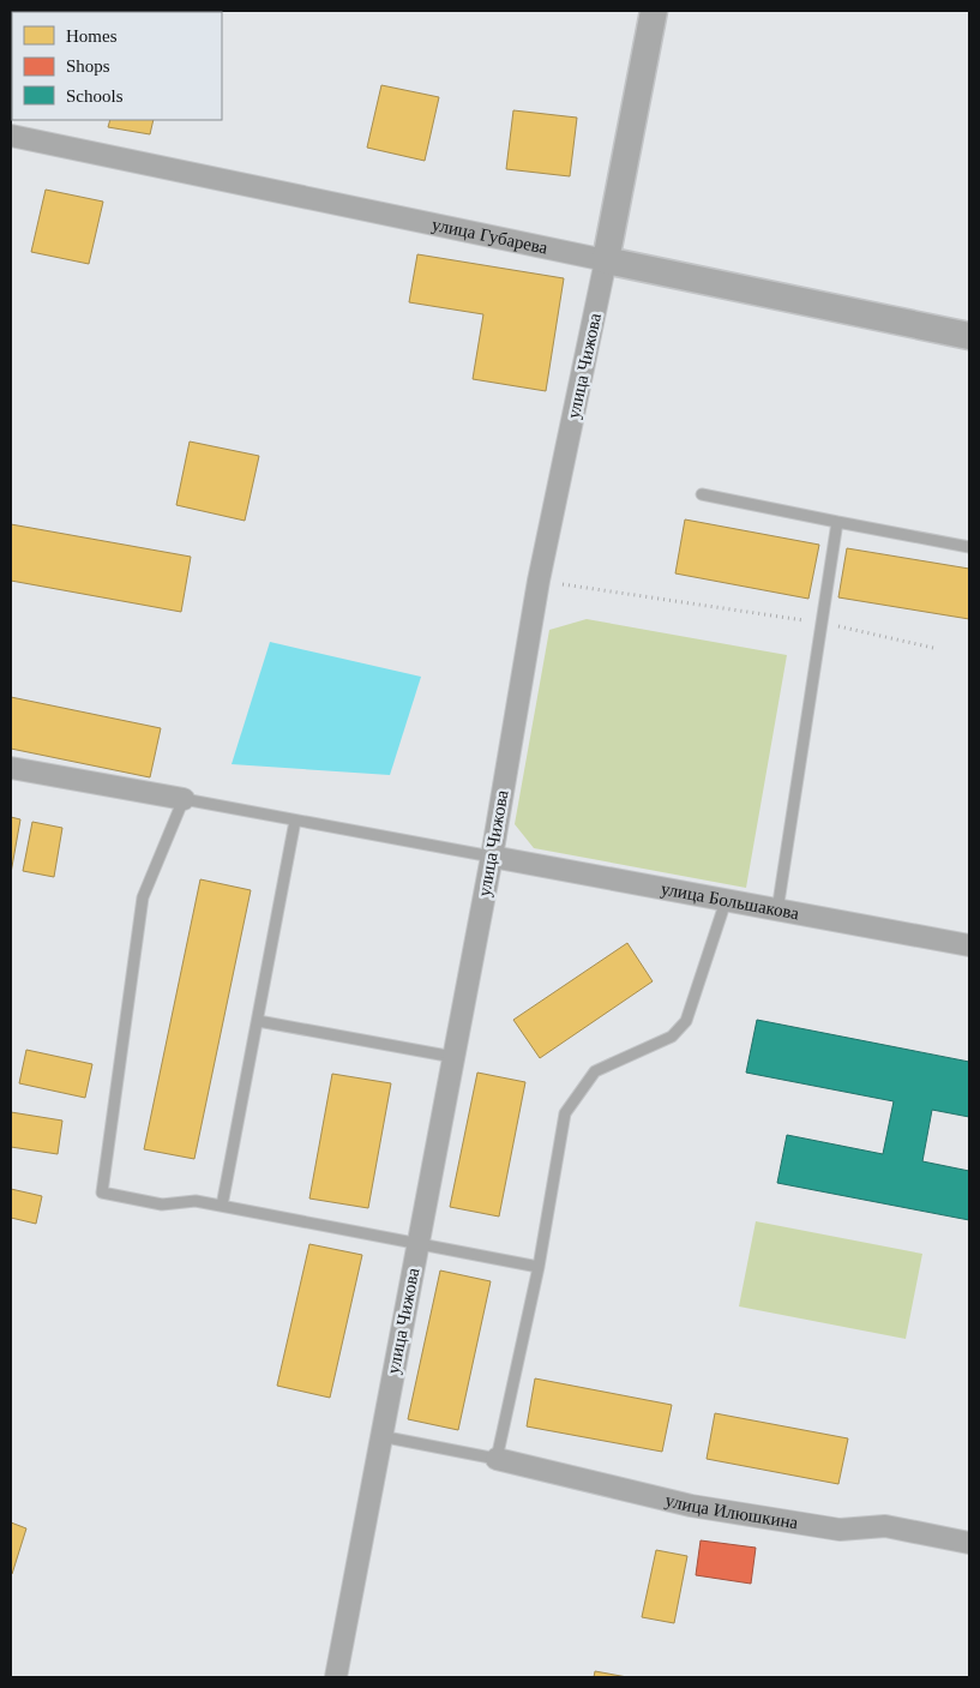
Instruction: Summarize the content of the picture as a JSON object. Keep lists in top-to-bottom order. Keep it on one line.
{"streets":{"street":["улица Губарева","улица Чижова","улица Большакова","улица Илюшкина"]},"crossings":[["улица Губарева","улица Чижова"],["улица Чижова","улица Большакова"]],"legend":["Homes","Shops","Schools"]}
